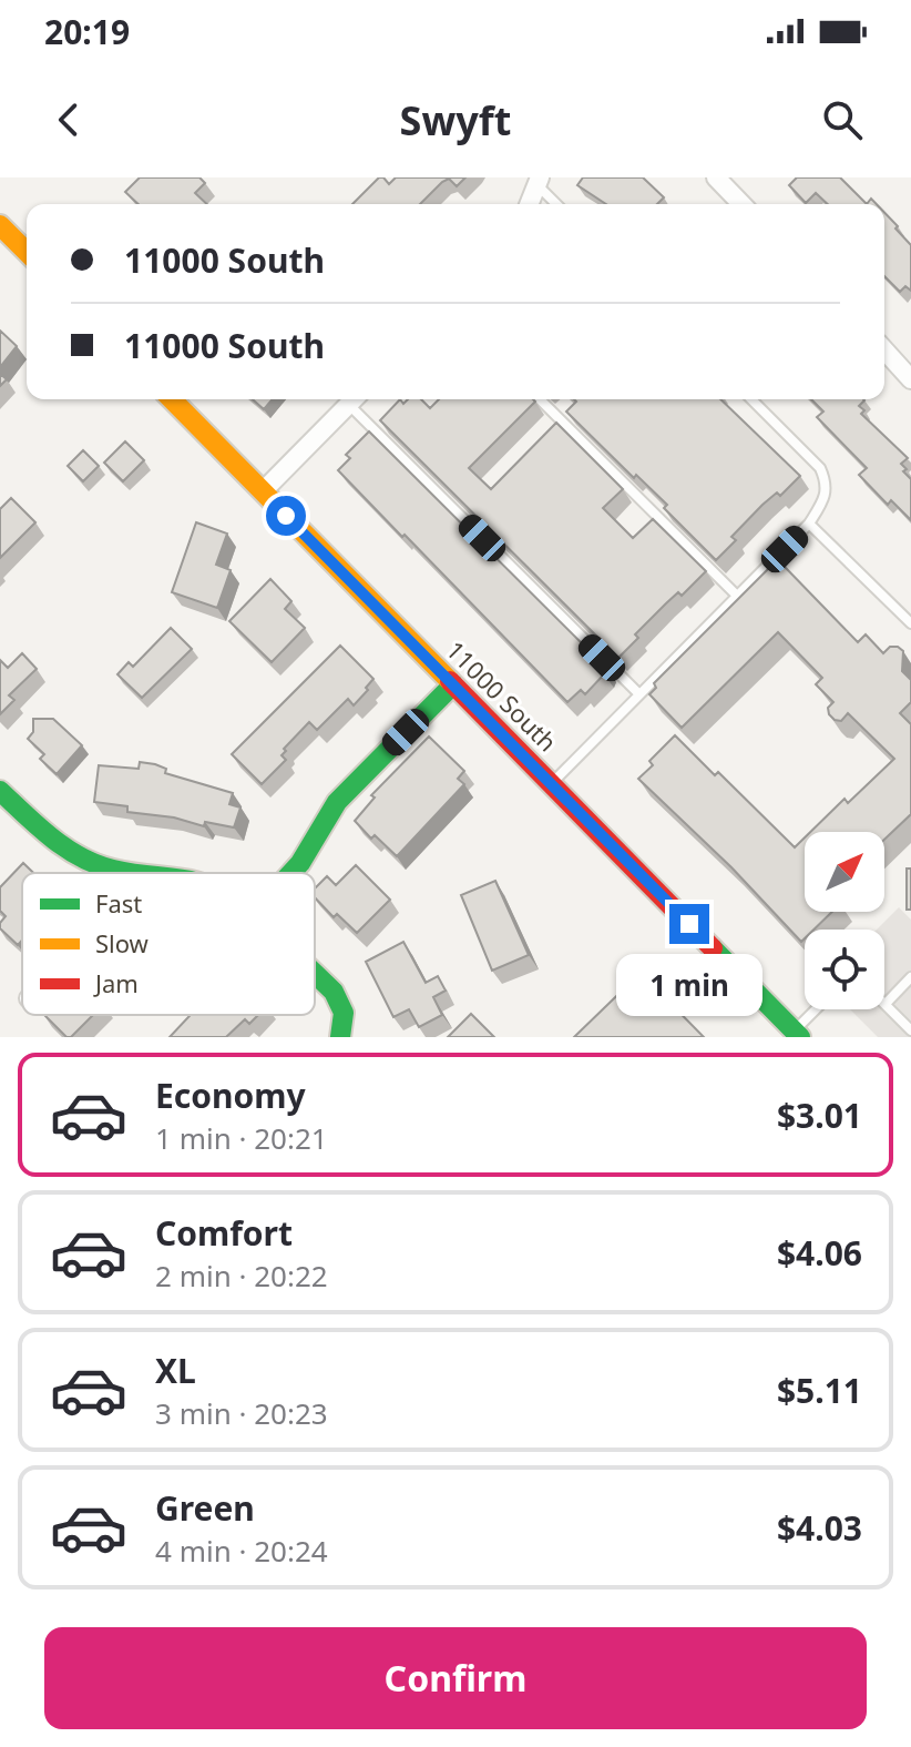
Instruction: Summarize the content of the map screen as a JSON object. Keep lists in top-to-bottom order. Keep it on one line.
{"streets":{"street":["11000 South"]},"legend":["Fast","Slow","Jam"],"north":"top right","page":{"status":"20:19","header":"Swyft","banner":["11000 South","11000 South"],"bubble":"1 min","list":[{"name":"Economy","note":"1 min · 20:21","value":"$3.01"},{"name":"Comfort","note":"2 min · 20:22","value":"$4.06"},{"name":"XL","note":"3 min · 20:23","value":"$5.11"},{"name":"Green","note":"4 min · 20:24","value":"$4.03"}],"buttons":"Confirm"}}
